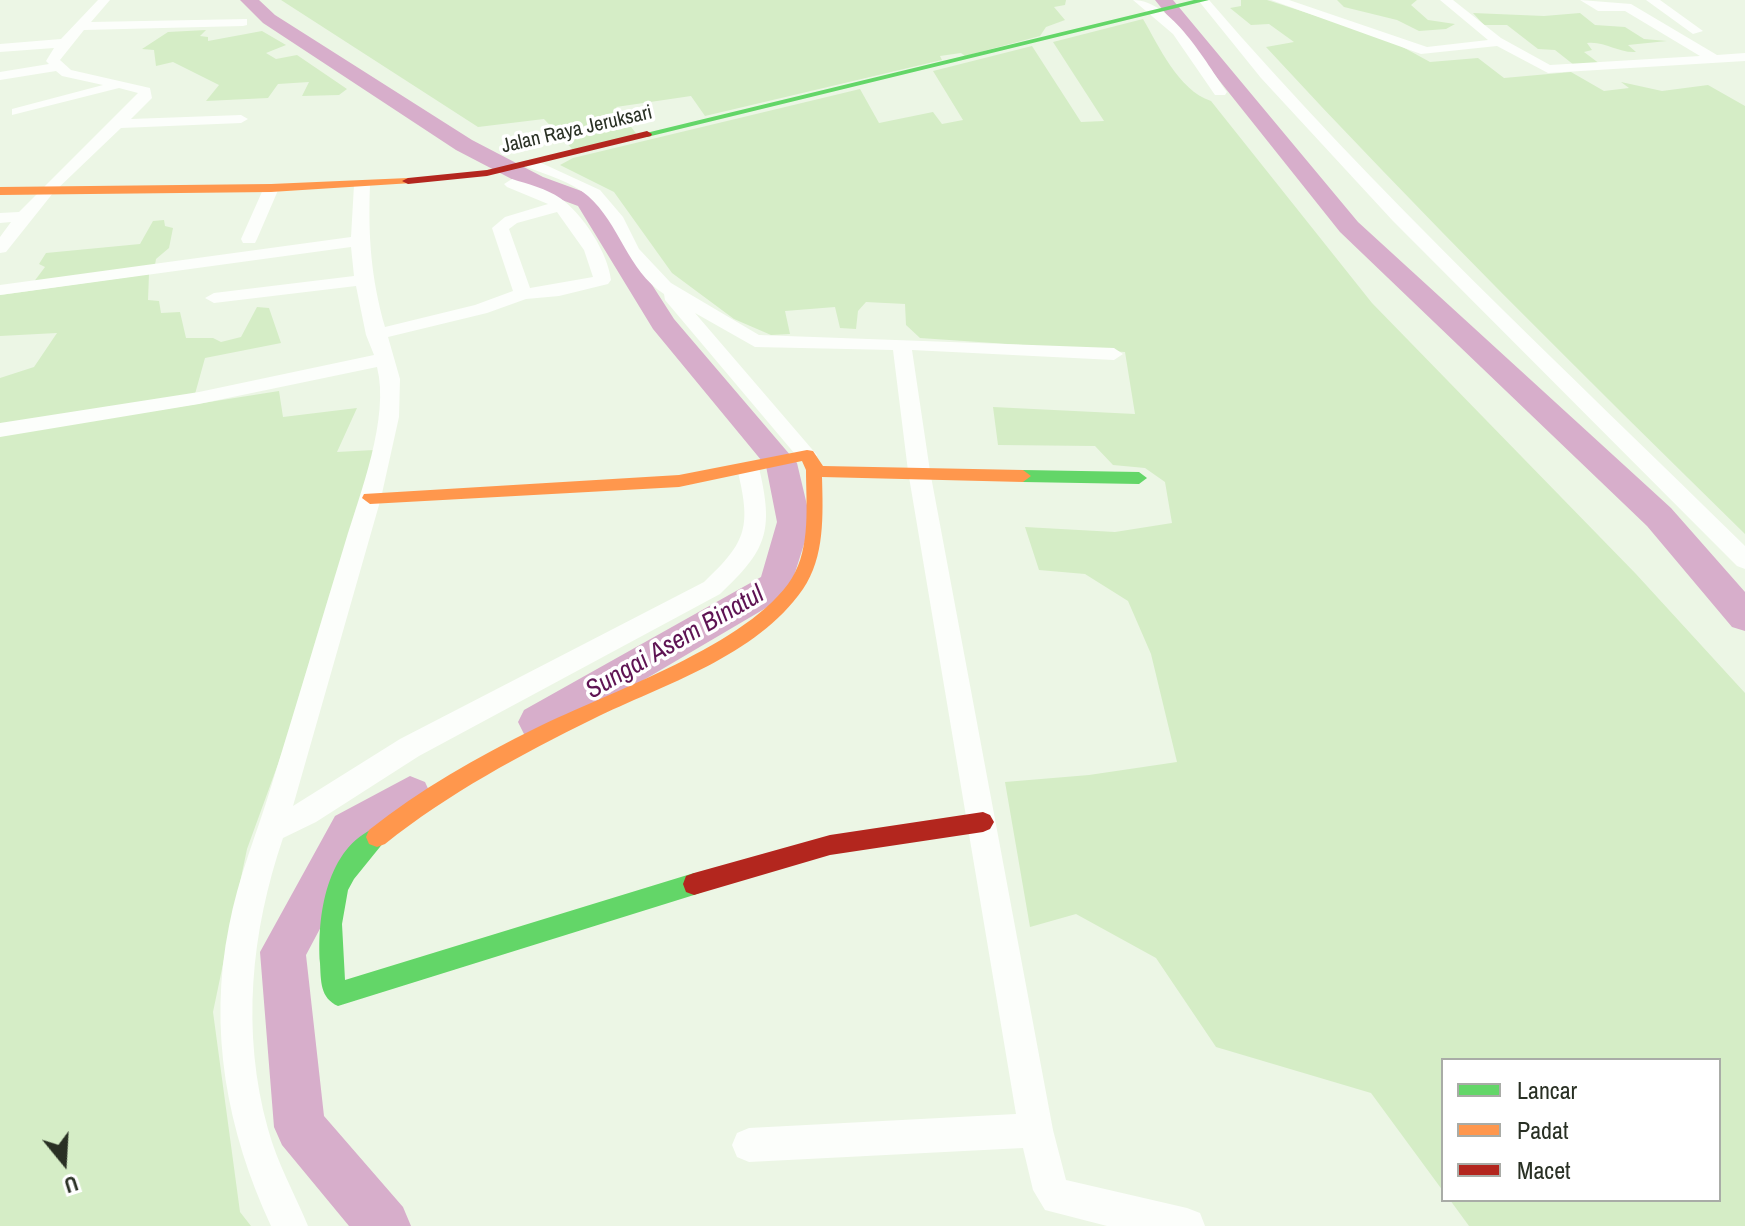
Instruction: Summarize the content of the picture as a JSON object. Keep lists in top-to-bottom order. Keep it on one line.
{"streets":{"street":["Jalan Raya Jeruksari"]},"water":["Sungai Asem Binatul"],"legend":["Lancar","Padat","Macet"],"north":"bottom"}
